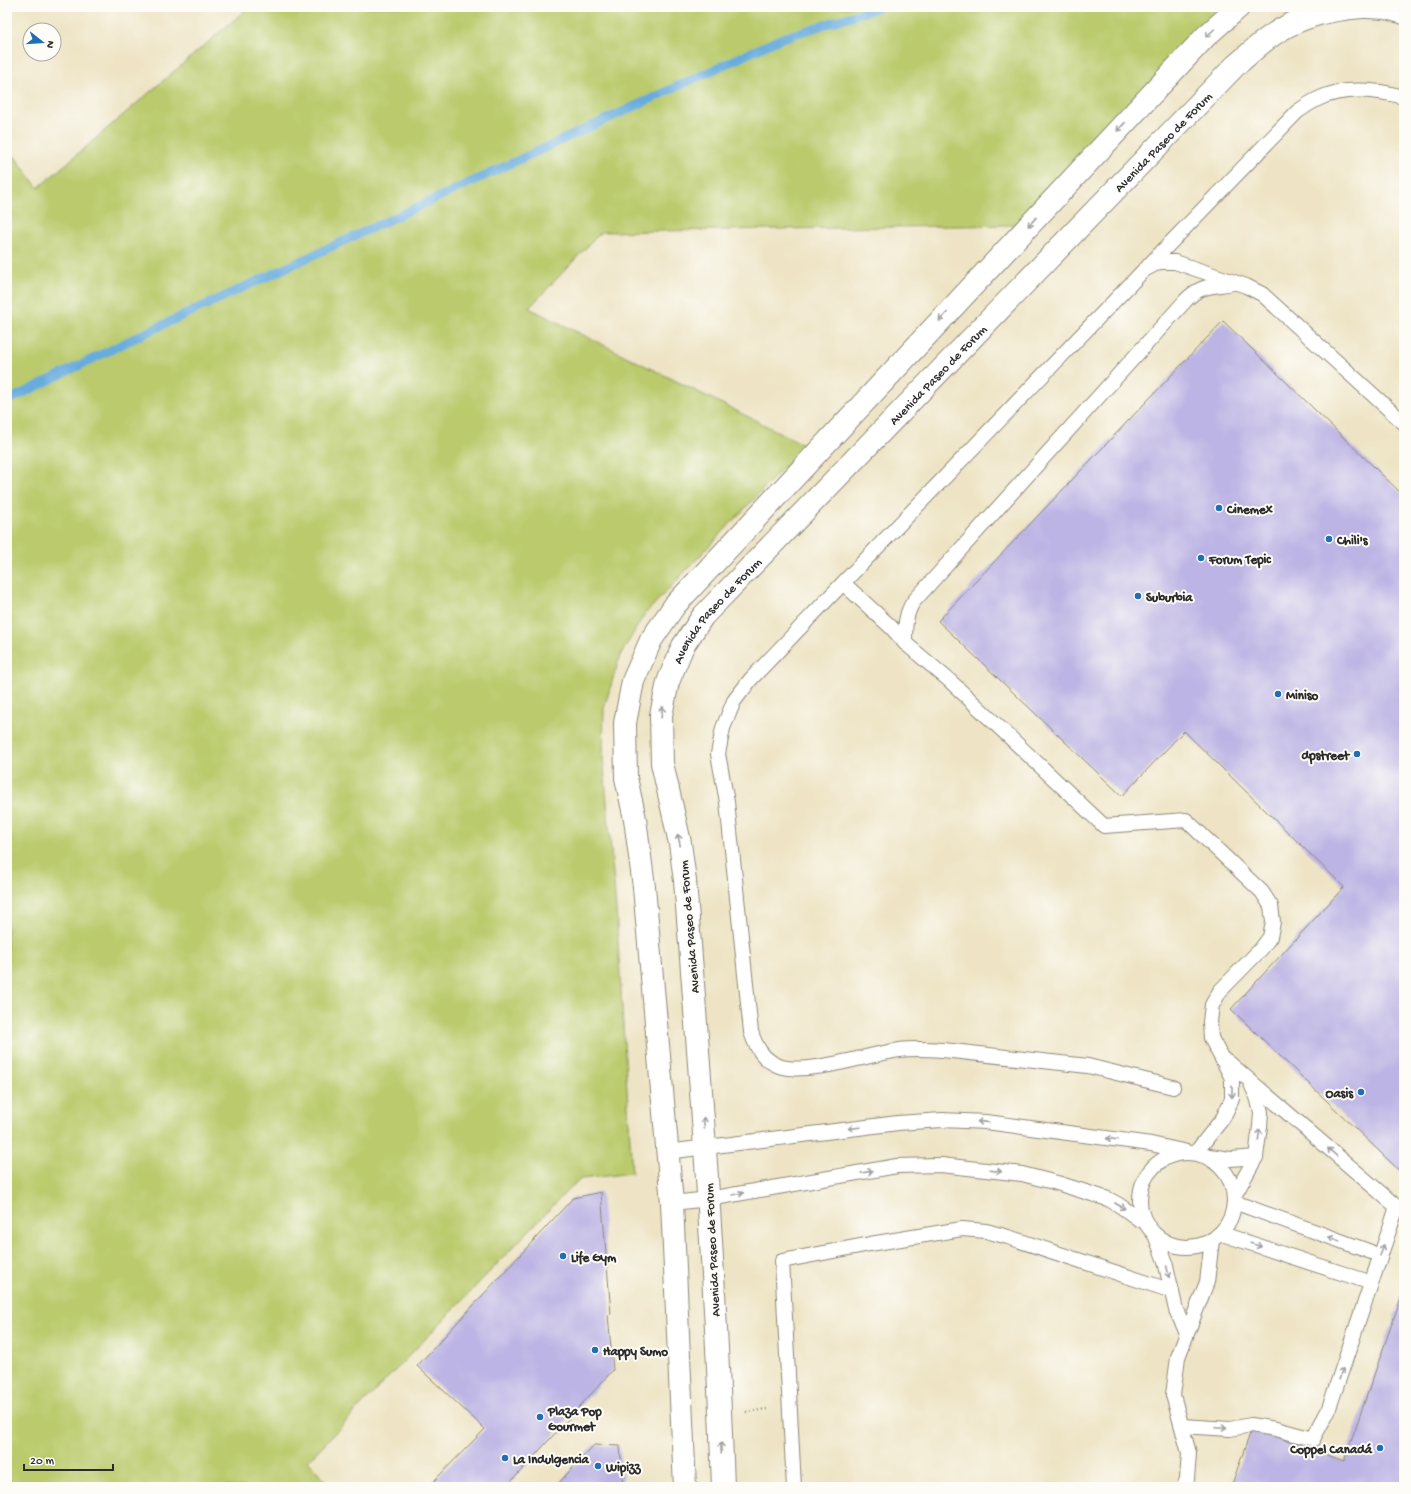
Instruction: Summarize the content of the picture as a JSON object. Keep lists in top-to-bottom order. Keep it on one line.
{"streets":{"street":["Avenida Paseo de Forum"]},"places":["Cinemex","Chili's","Forum Tepic","Suburbia","Miniso","dpstreet","Oasis","Life Gym","Happy Sumo","Plaza Pop Gourmet","Coppel Canadá","La Indulgencia","Wipizz"],"scale_bar":"20 m","north":"right"}
